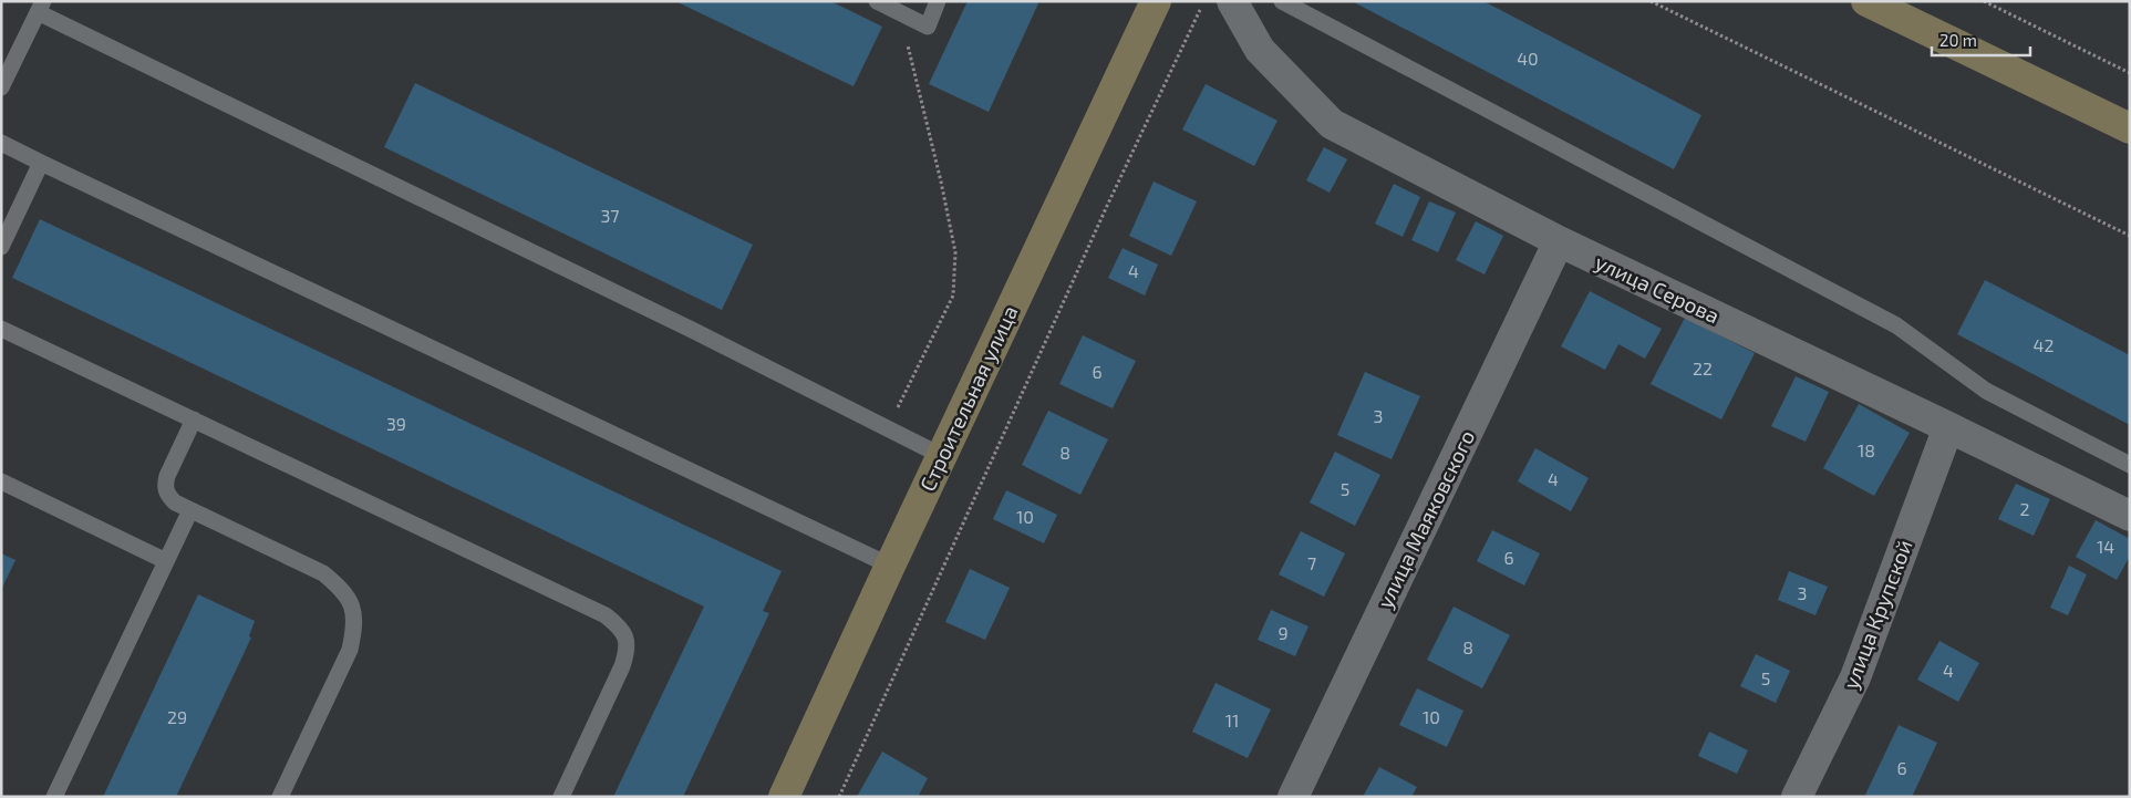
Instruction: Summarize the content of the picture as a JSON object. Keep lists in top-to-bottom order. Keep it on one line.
{"streets":{"street":["улица Серова","Строительная улица","улица Маяковского","улица Крупской"]},"crossings":[["улица Серова","улица Маяковского"],["улица Серова","улица Крупской"]],"house_numbers":["40","37","4","42","22","6","3","39","18","8","4","5","2","10","14","6","7","3","9","8","4","5","29","10","11","6"],"scale_bar":"20 m"}
